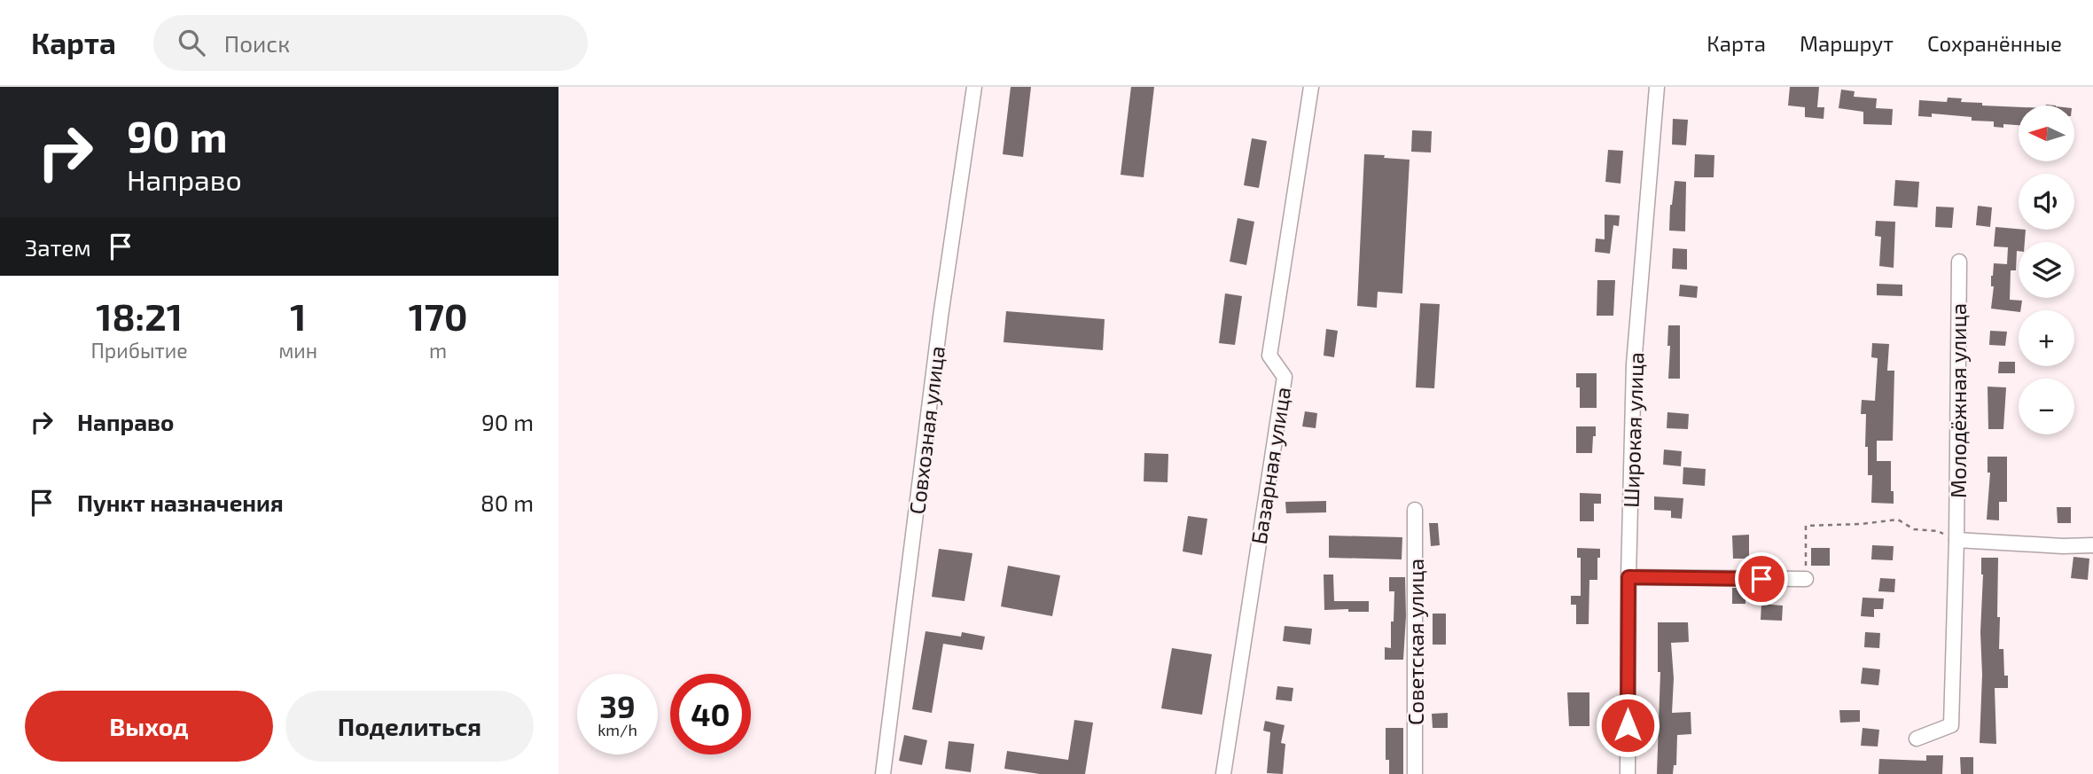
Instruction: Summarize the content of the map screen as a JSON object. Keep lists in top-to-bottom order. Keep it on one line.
{"streets":{"street":["Молодёжная улица","Совхозная улица","Широкая улица","Базарная улица","Советская улица"]},"north":"left","page":{"header":"Карта","search":"Поиск","nav":["Карта","Маршрут","Сохранённые"],"turn":["90 m","Направо"],"map_buttons":["+","−"],"then":"Затем","eta":["18:21","Прибытие","1","мин","170","m"],"list":[{"name":"Направо","value":"90 m"},{"name":"Пункт назначения","value":"80 m"}],"speed":"39 km/h","limit":"40","buttons":["Выход","Поделиться"]}}
